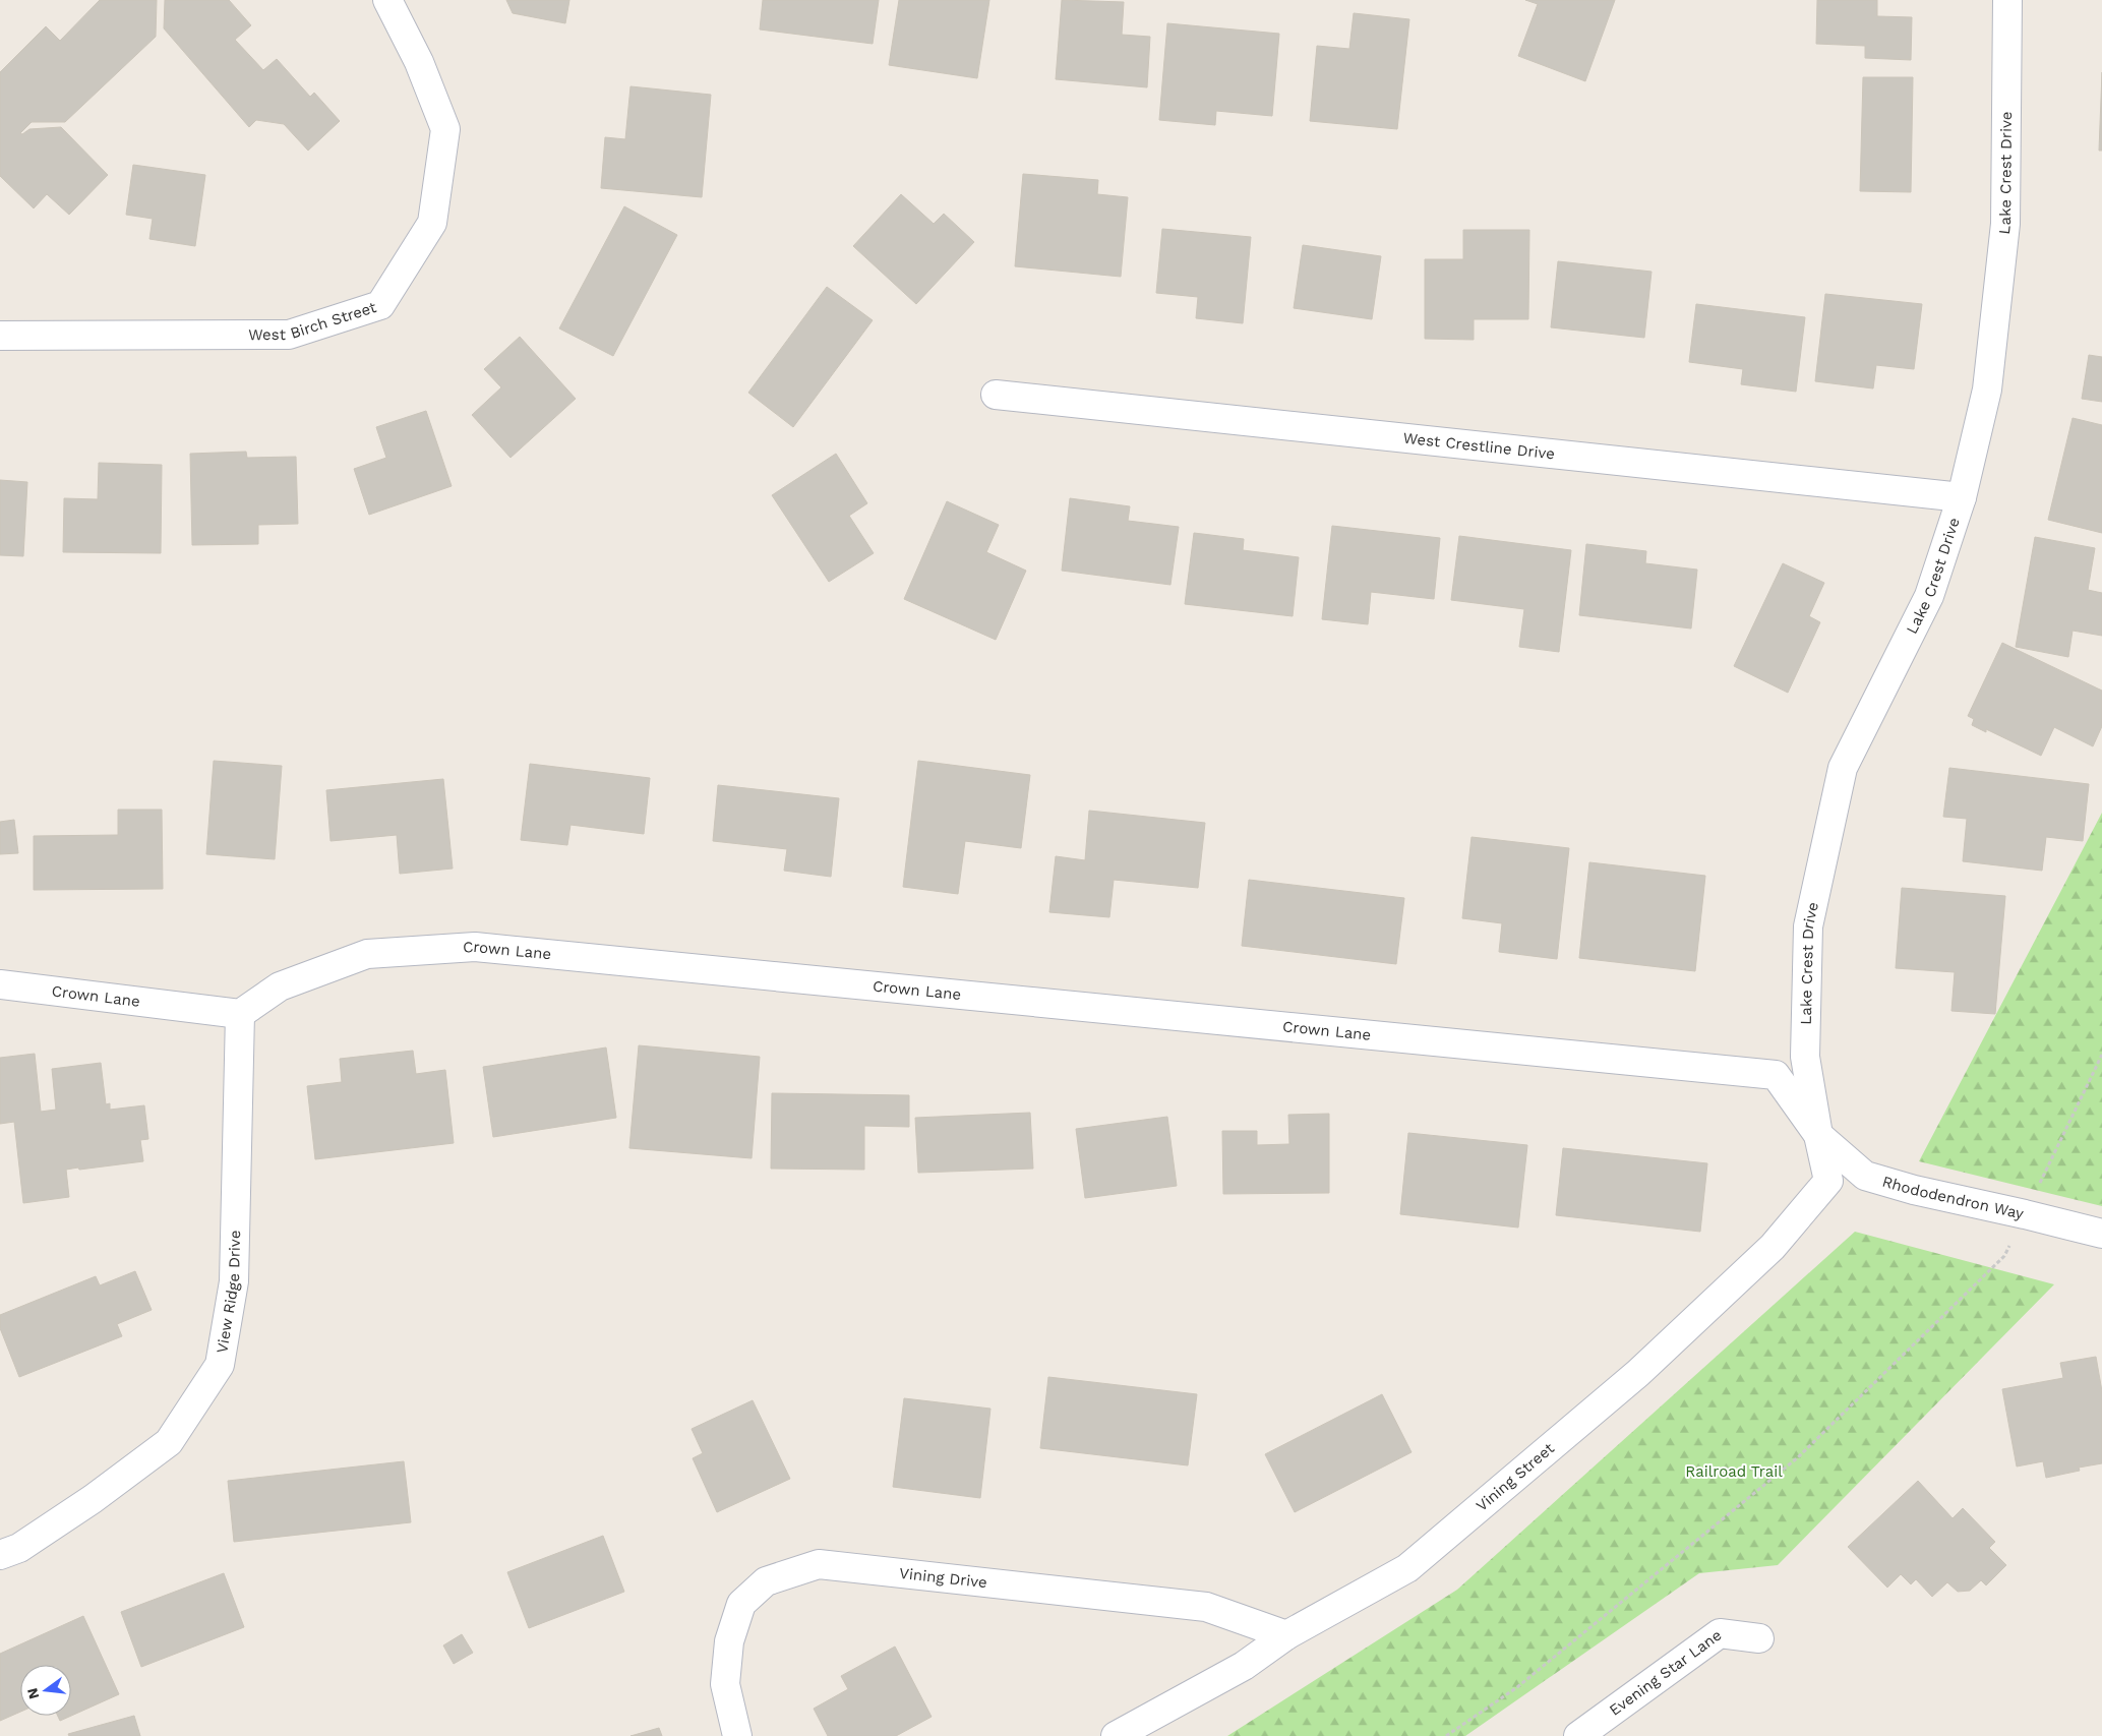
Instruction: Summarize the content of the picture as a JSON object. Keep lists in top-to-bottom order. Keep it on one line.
{"streets":{"street":["Lake Crest Drive","West Birch Street","West Crestline Drive","Crown Lane","Rhododendron Way","View Ridge Drive","Vining Street","Vining Drive","Evening Star Lane"]},"crossings":[["Lake Crest Drive","West Crestline Drive"],["Lake Crest Drive","Crown Lane"],["Lake Crest Drive","Rhododendron Way"],["Lake Crest Drive","Vining Street"],["Crown Lane","Rhododendron Way"],["Crown Lane","View Ridge Drive"],["Crown Lane","Vining Street"],["Rhododendron Way","Vining Street"],["Vining Street","Vining Drive"]],"parks":["Railroad Trail"],"north":"left"}
